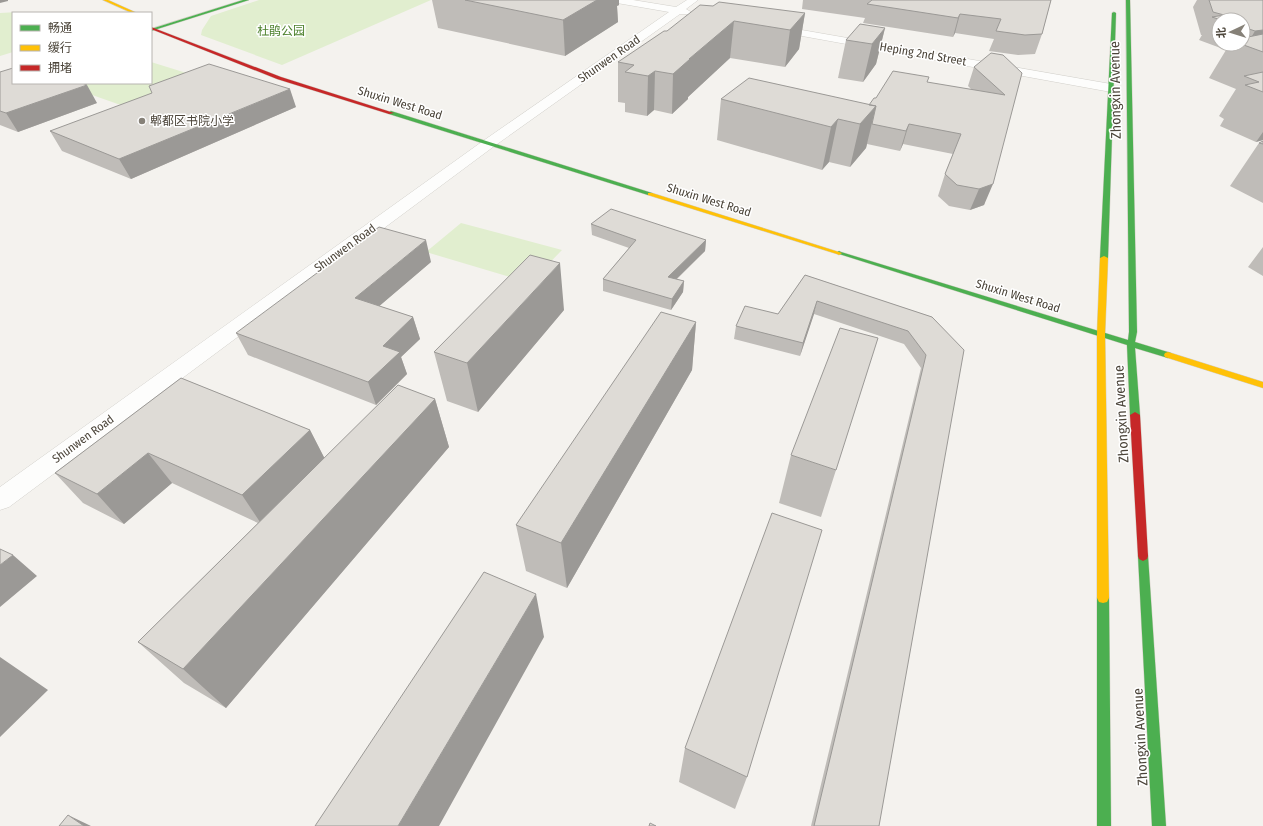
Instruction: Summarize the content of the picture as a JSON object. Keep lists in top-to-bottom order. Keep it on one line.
{"streets":{"main road":["Zhongxin Avenue","Shuxin West Road"],"street":["Heping 2nd Street","Shunwen Road"]},"crossings":[["Heping 2nd Street","Zhongxin Avenue"],["Shunwen Road","Shuxin West Road"],["Zhongxin Avenue","Shuxin West Road"]],"parks":["杜鹃公园"],"places":["郫都区书院小学"],"legend":["畅通","缓行","拥堵"],"north":"left"}
